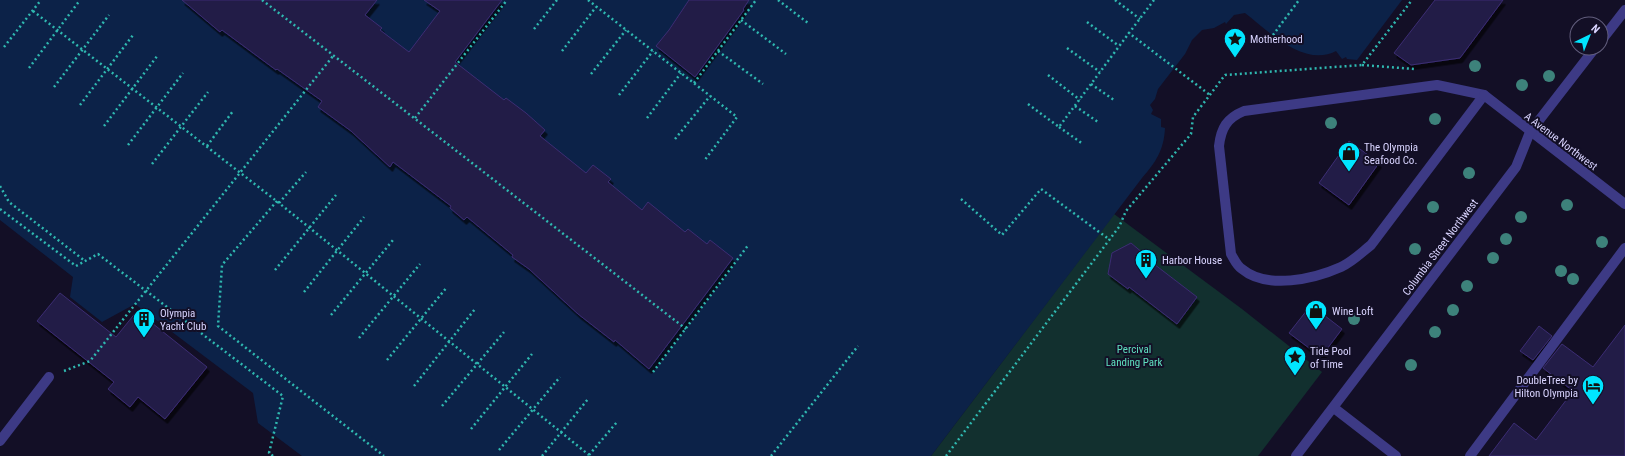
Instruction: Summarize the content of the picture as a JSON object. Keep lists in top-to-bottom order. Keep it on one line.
{"streets":{"street":["A Avenue Northwest","Columbia Street Northwest"]},"crossings":[["A Avenue Northwest","Columbia Street Northwest"]],"parks":["Percival Landing Park"],"places":{"place":["Motherhood","Tide Pool of Time"],"shop":["The Olympia Seafood Co.","Wine Loft"],"building":["Harbor House","Olympia Yacht Club"],"hotel":["DoubleTree by Hilton Olympia"]},"north":"top right"}
